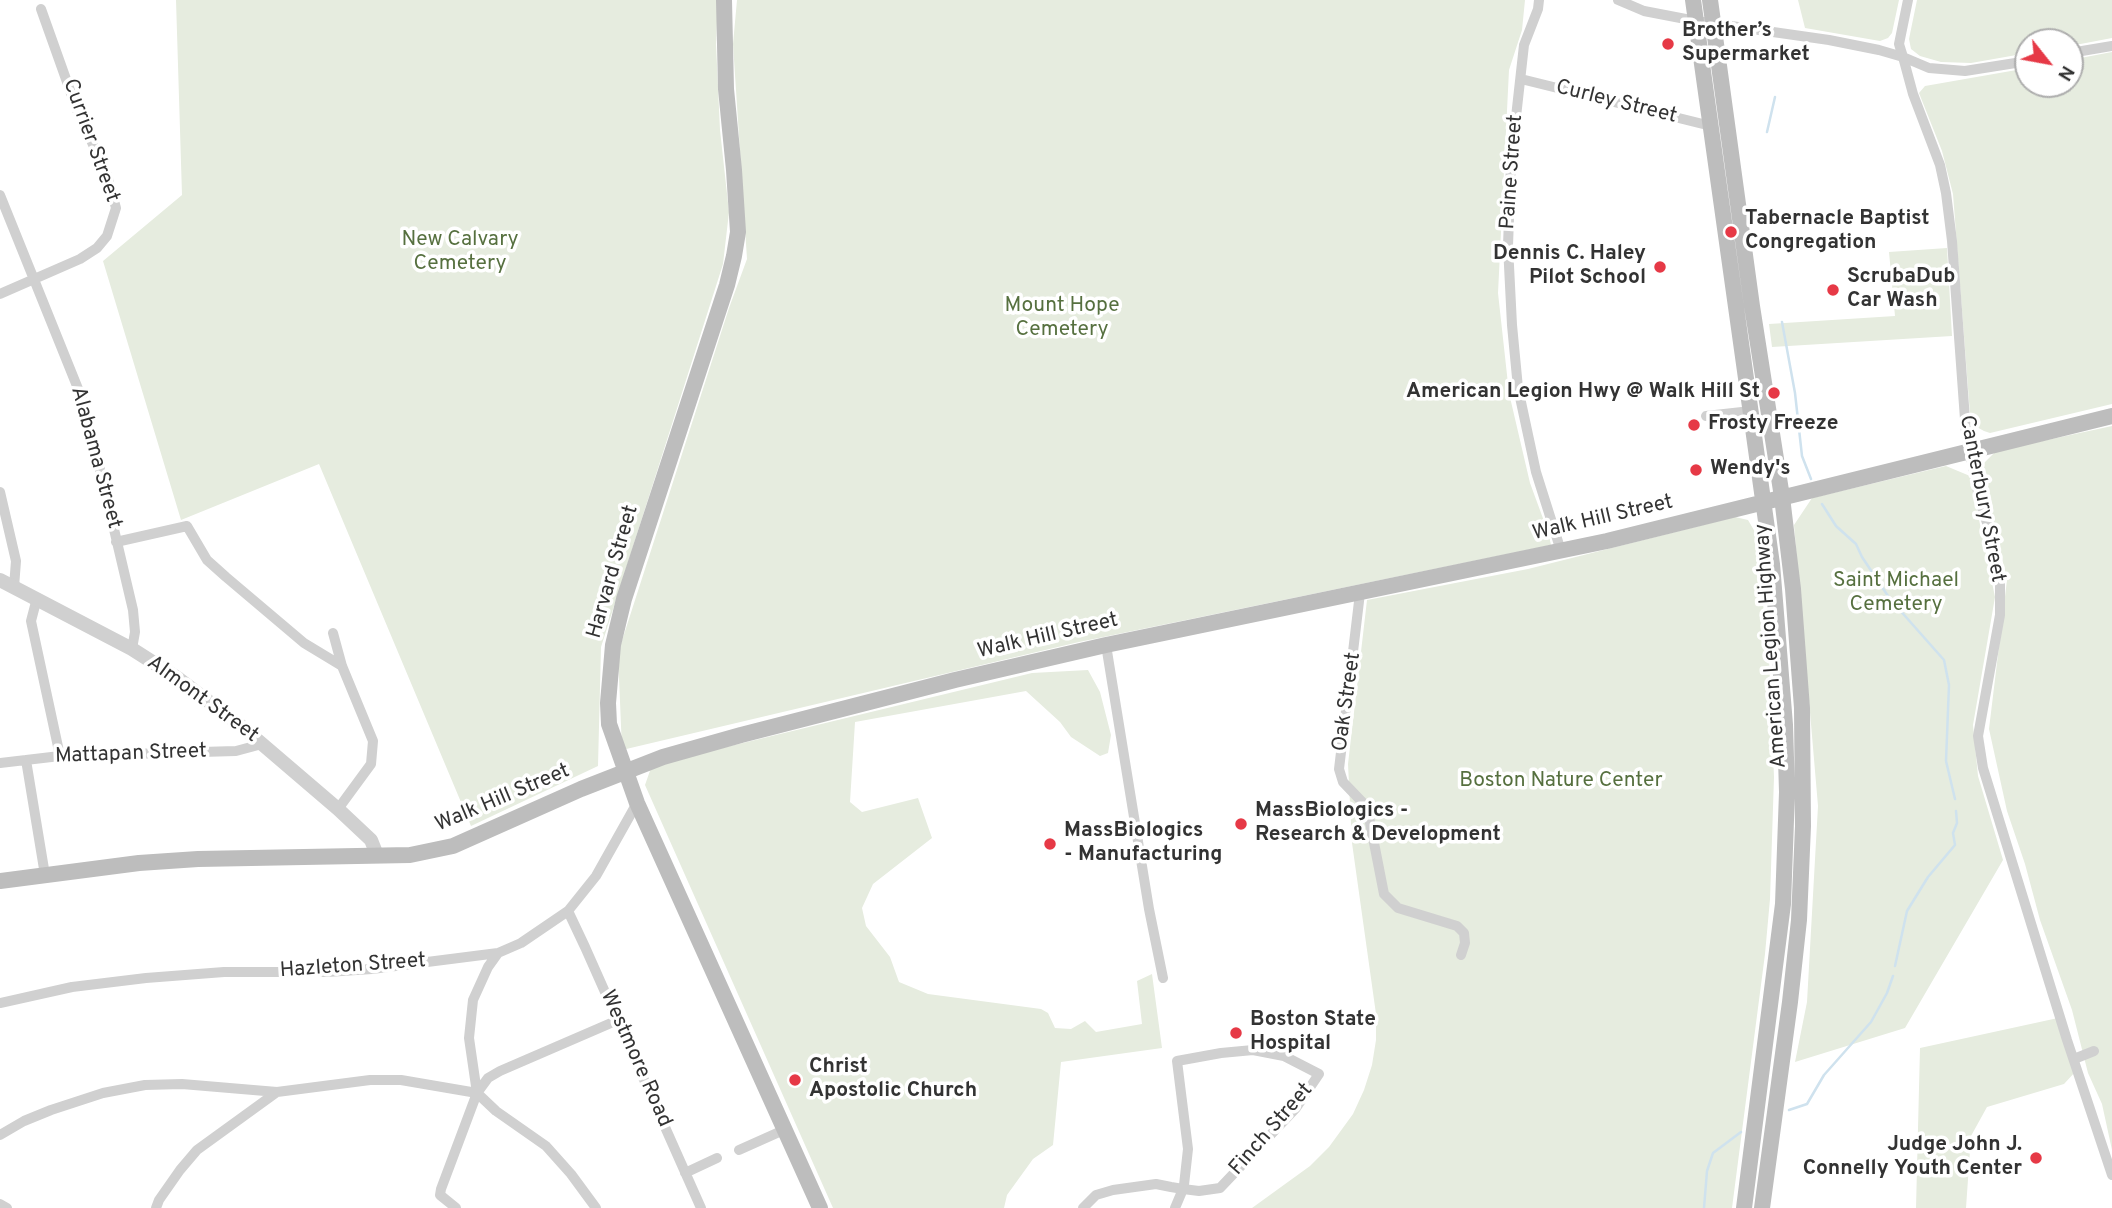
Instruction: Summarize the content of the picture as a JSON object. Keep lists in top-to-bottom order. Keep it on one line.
{"streets":{"main road":["Walk Hill Street","Harvard Street","American Legion Highway"],"street":["Curley Street","Currier Street","Paine Street","Alabama Street","Canterbury Street","Almont Street","Oak Street","Mattapan Street","Hazleton Street","Westmore Road","Finch Street"]},"crossings":[["Curley Street","Paine Street"],["Curley Street","American Legion Highway"],["Currier Street","Alabama Street"],["Paine Street","Walk Hill Street"],["Alabama Street","Almont Street"],["Canterbury Street","Walk Hill Street"],["Walk Hill Street","Harvard Street"],["Walk Hill Street","American Legion Highway"],["Walk Hill Street","Almont Street"],["Walk Hill Street","Oak Street"],["Harvard Street","Hazleton Street"],["Almont Street","Mattapan Street"],["Hazleton Street","Westmore Road"]],"parks":["New Calvary Cemetery","Mount Hope Cemetery","Saint Michael Cemetery","Boston Nature Center"],"places":["Brother’s Supermarket","Tabernacle Baptist Congregation","Dennis C. Haley Pilot School","ScrubaDub Car Wash","American Legion Hwy @ Walk Hill St","Frosty Freeze","Wendy's","MassBiologics - Research & Development","MassBiologics - Manufacturing","Boston State Hospital","Christ Apostolic Church","Judge John J. Connelly Youth Center"],"north":"bottom right"}
